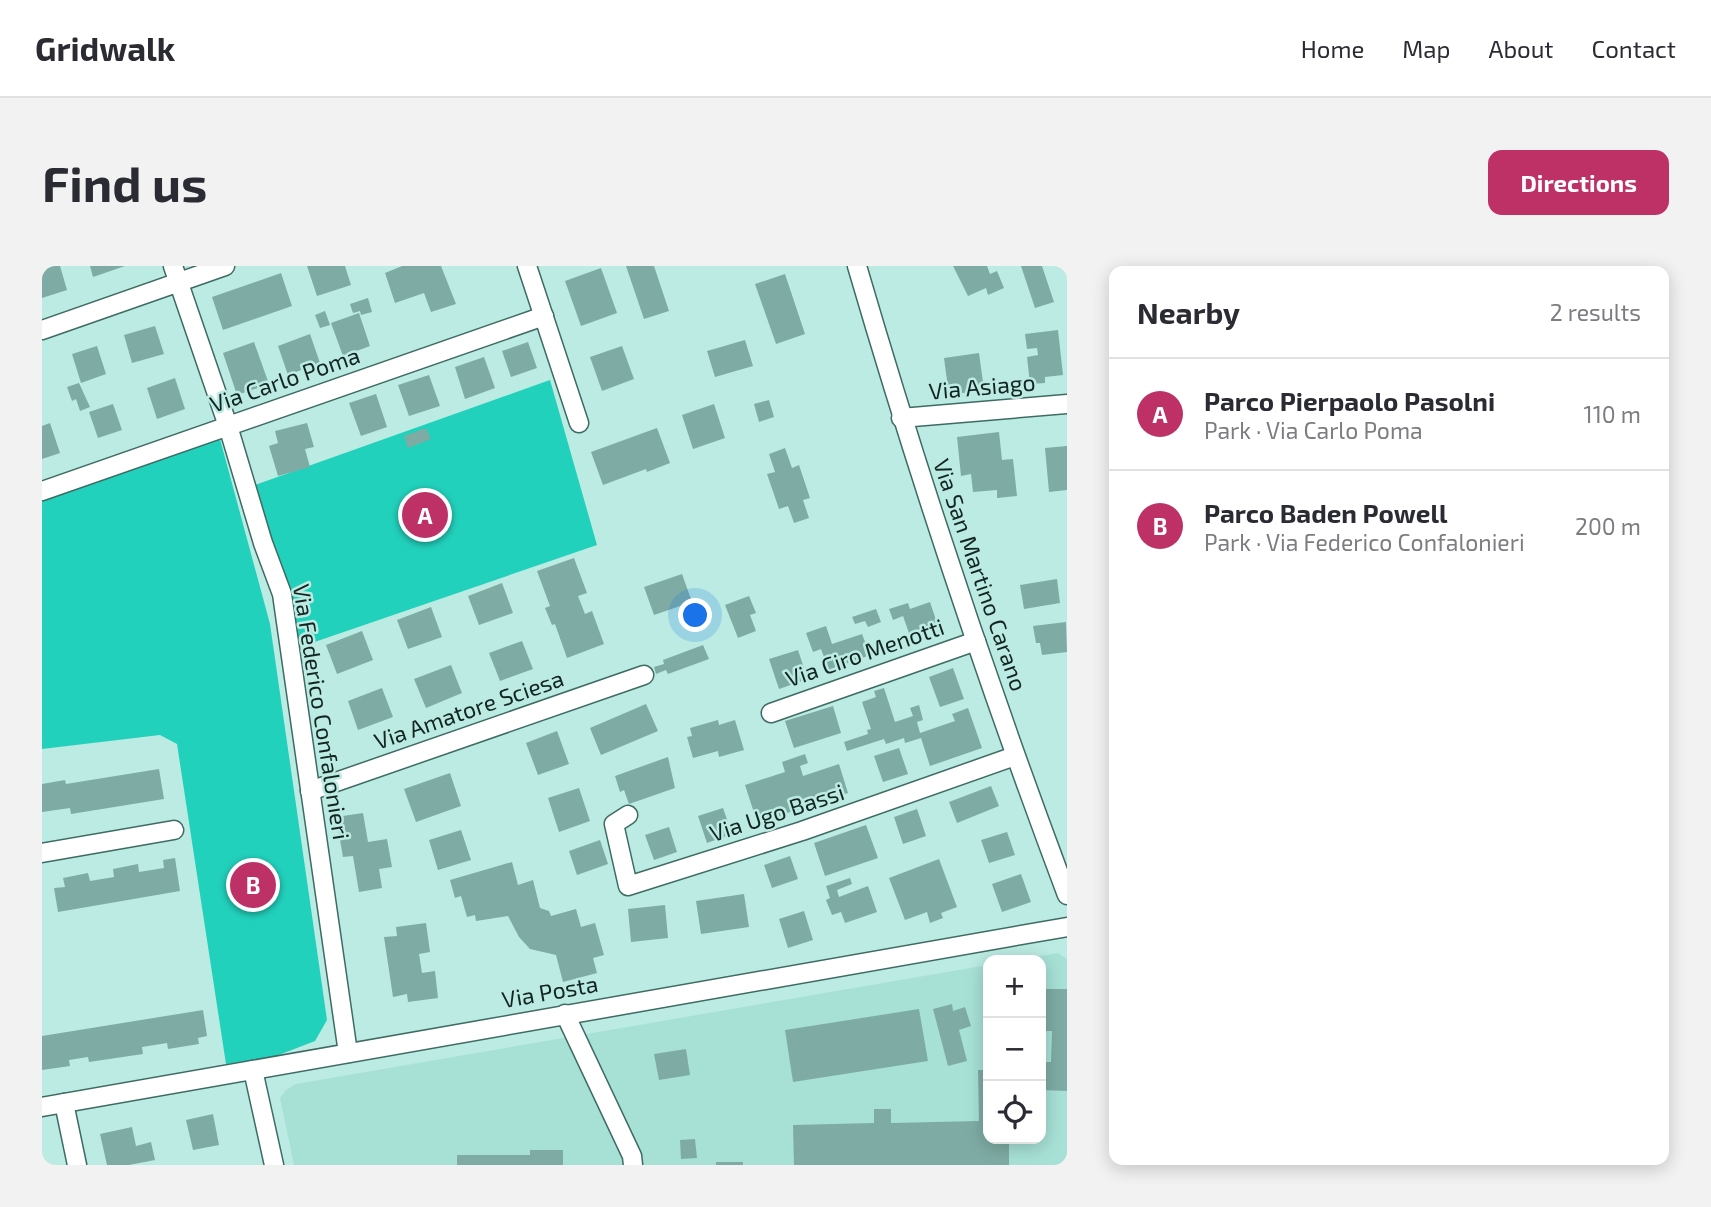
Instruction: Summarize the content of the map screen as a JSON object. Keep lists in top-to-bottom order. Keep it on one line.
{"streets":{"street":["Via Carlo Poma","Via Asiago","Via San Martino Carano","Via Ciro Menotti","Via Amatore Sciesa","Via Federico Confalonieri","Via Ugo Bassi","Via Posta"]},"crossings":[["Via Carlo Poma","Via Federico Confalonieri"],["Via Asiago","Via San Martino Carano"],["Via San Martino Carano","Via Ciro Menotti"],["Via San Martino Carano","Via Ugo Bassi"],["Via Amatore Sciesa","Via Federico Confalonieri"],["Via Federico Confalonieri","Via Posta"]],"page":{"header":"Gridwalk","nav":["Home","Map","About","Contact"],"buttons":"Directions","title":"Find us","heading":["Nearby","2 results"],"list":[{"mark":"A","name":"Parco Pierpaolo Pasolni","note":"Park · Via Carlo Poma","value":"110 m"},{"mark":"B","name":"Parco Baden Powell","note":"Park · Via Federico Confalonieri","value":"200 m"}],"pins":["A","B"],"map_buttons":["+","−"]}}
